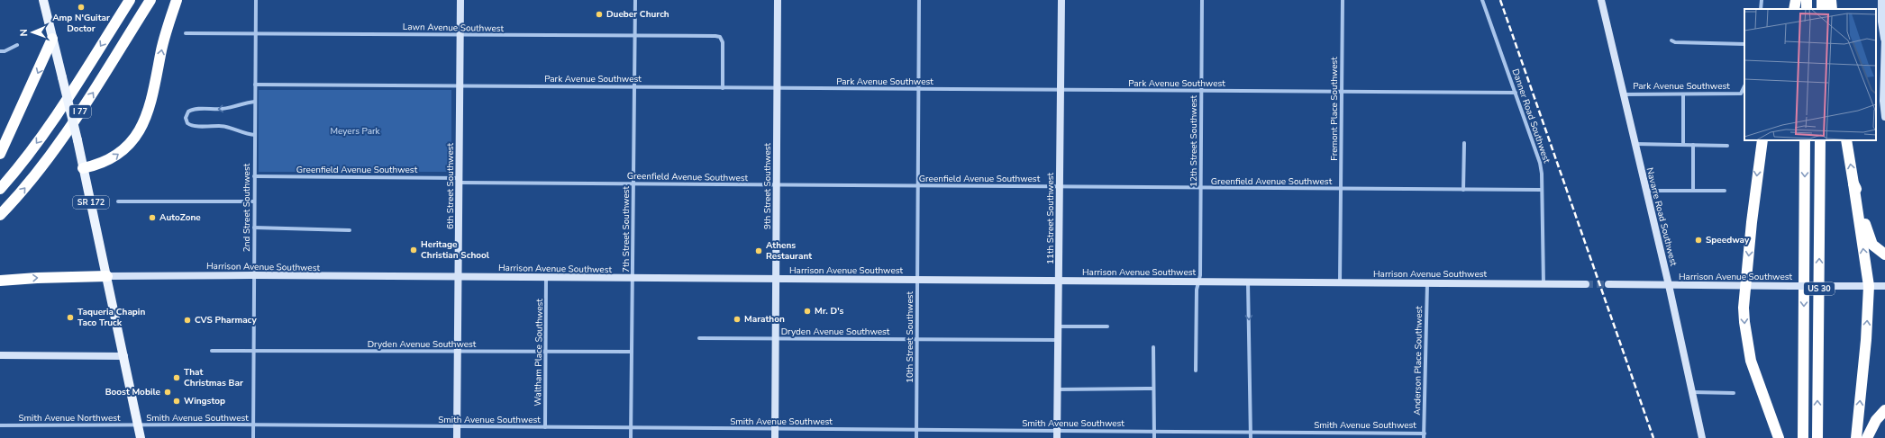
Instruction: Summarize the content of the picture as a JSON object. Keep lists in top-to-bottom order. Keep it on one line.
{"streets":{"highway":["I 77","US 30"],"main road":["SR 172"],"street":["Lawn Avenue Southwest","Park Avenue Southwest","Fremont Place Southwest","Danner Road Southwest","12th Street Southwest","Greenfield Avenue Southwest","6th Street Southwest","9th Street Southwest","2nd Street Southwest","Navarre Road Southwest","11th Street Southwest","7th Street Southwest","Harrison Avenue Southwest","Dryden Avenue Southwest","10th Street Southwest","Waltham Place Southwest","Anderson Place Southwest","Smith Avenue Northwest","Smith Avenue Southwest"]},"crossings":[["Lawn Avenue Southwest","Park Avenue Southwest"],["Lawn Avenue Southwest","6th Street Southwest"],["Lawn Avenue Southwest","2nd Street Southwest"],["Lawn Avenue Southwest","7th Street Southwest"],["Park Avenue Southwest","Fremont Place Southwest"],["Park Avenue Southwest","Danner Road Southwest"],["Park Avenue Southwest","12th Street Southwest"],["Park Avenue Southwest","6th Street Southwest"],["Park Avenue Southwest","9th Street Southwest"],["Park Avenue Southwest","2nd Street Southwest"],["Park Avenue Southwest","Navarre Road Southwest"],["Park Avenue Southwest","11th Street Southwest"],["Park Avenue Southwest","7th Street Southwest"],["Park Avenue Southwest","10th Street Southwest"],["Fremont Place Southwest","Greenfield Avenue Southwest"],["Fremont Place Southwest","Harrison Avenue Southwest"],["Danner Road Southwest","Greenfield Avenue Southwest"],["Danner Road Southwest","Harrison Avenue Southwest"],["12th Street Southwest","Greenfield Avenue Southwest"],["12th Street Southwest","Harrison Avenue Southwest"],["Greenfield Avenue Southwest","6th Street Southwest"],["Greenfield Avenue Southwest","9th Street Southwest"],["Greenfield Avenue Southwest","2nd Street Southwest"],["Greenfield Avenue Southwest","11th Street Southwest"],["Greenfield Avenue Southwest","7th Street Southwest"],["Greenfield Avenue Southwest","10th Street Southwest"],["6th Street Southwest","Harrison Avenue Southwest"],["6th Street Southwest","Dryden Avenue Southwest"],["6th Street Southwest","Smith Avenue Southwest"],["9th Street Southwest","Harrison Avenue Southwest"],["9th Street Southwest","Dryden Avenue Southwest"],["9th Street Southwest","Smith Avenue Southwest"],["SR 172","Harrison Avenue Southwest"],["SR 172","Smith Avenue Northwest"],["SR 172","Smith Avenue Southwest"],["2nd Street Southwest","Harrison Avenue Southwest"],["2nd Street Southwest","Dryden Avenue Southwest"],["2nd Street Southwest","Smith Avenue Southwest"],["Navarre Road Southwest","Harrison Avenue Southwest"],["11th Street Southwest","Harrison Avenue Southwest"],["11th Street Southwest","Dryden Avenue Southwest"],["11th Street Southwest","Smith Avenue Southwest"],["7th Street Southwest","Harrison Avenue Southwest"],["7th Street Southwest","Dryden Avenue Southwest"],["7th Street Southwest","Smith Avenue Southwest"],["Harrison Avenue Southwest","10th Street Southwest"],["Harrison Avenue Southwest","Waltham Place Southwest"],["Harrison Avenue Southwest","Anderson Place Southwest"],["Dryden Avenue Southwest","10th Street Southwest"],["Dryden Avenue Southwest","Waltham Place Southwest"],["10th Street Southwest","Smith Avenue Southwest"],["Waltham Place Southwest","Smith Avenue Southwest"],["Anderson Place Southwest","Smith Avenue Southwest"],["Smith Avenue Northwest","Smith Avenue Southwest"]],"parks":["Meyers Park"],"places":["Amp N'Guitar Doctor","Dueber Church","AutoZone","Speedway","Heritage Christian School","Athens Restaurant","Mr. D's","Taqueria Chapin Taco Truck","Marathon","CVS Pharmacy","That Christmas Bar","Boost Mobile","Wingstop"],"north":"left"}
